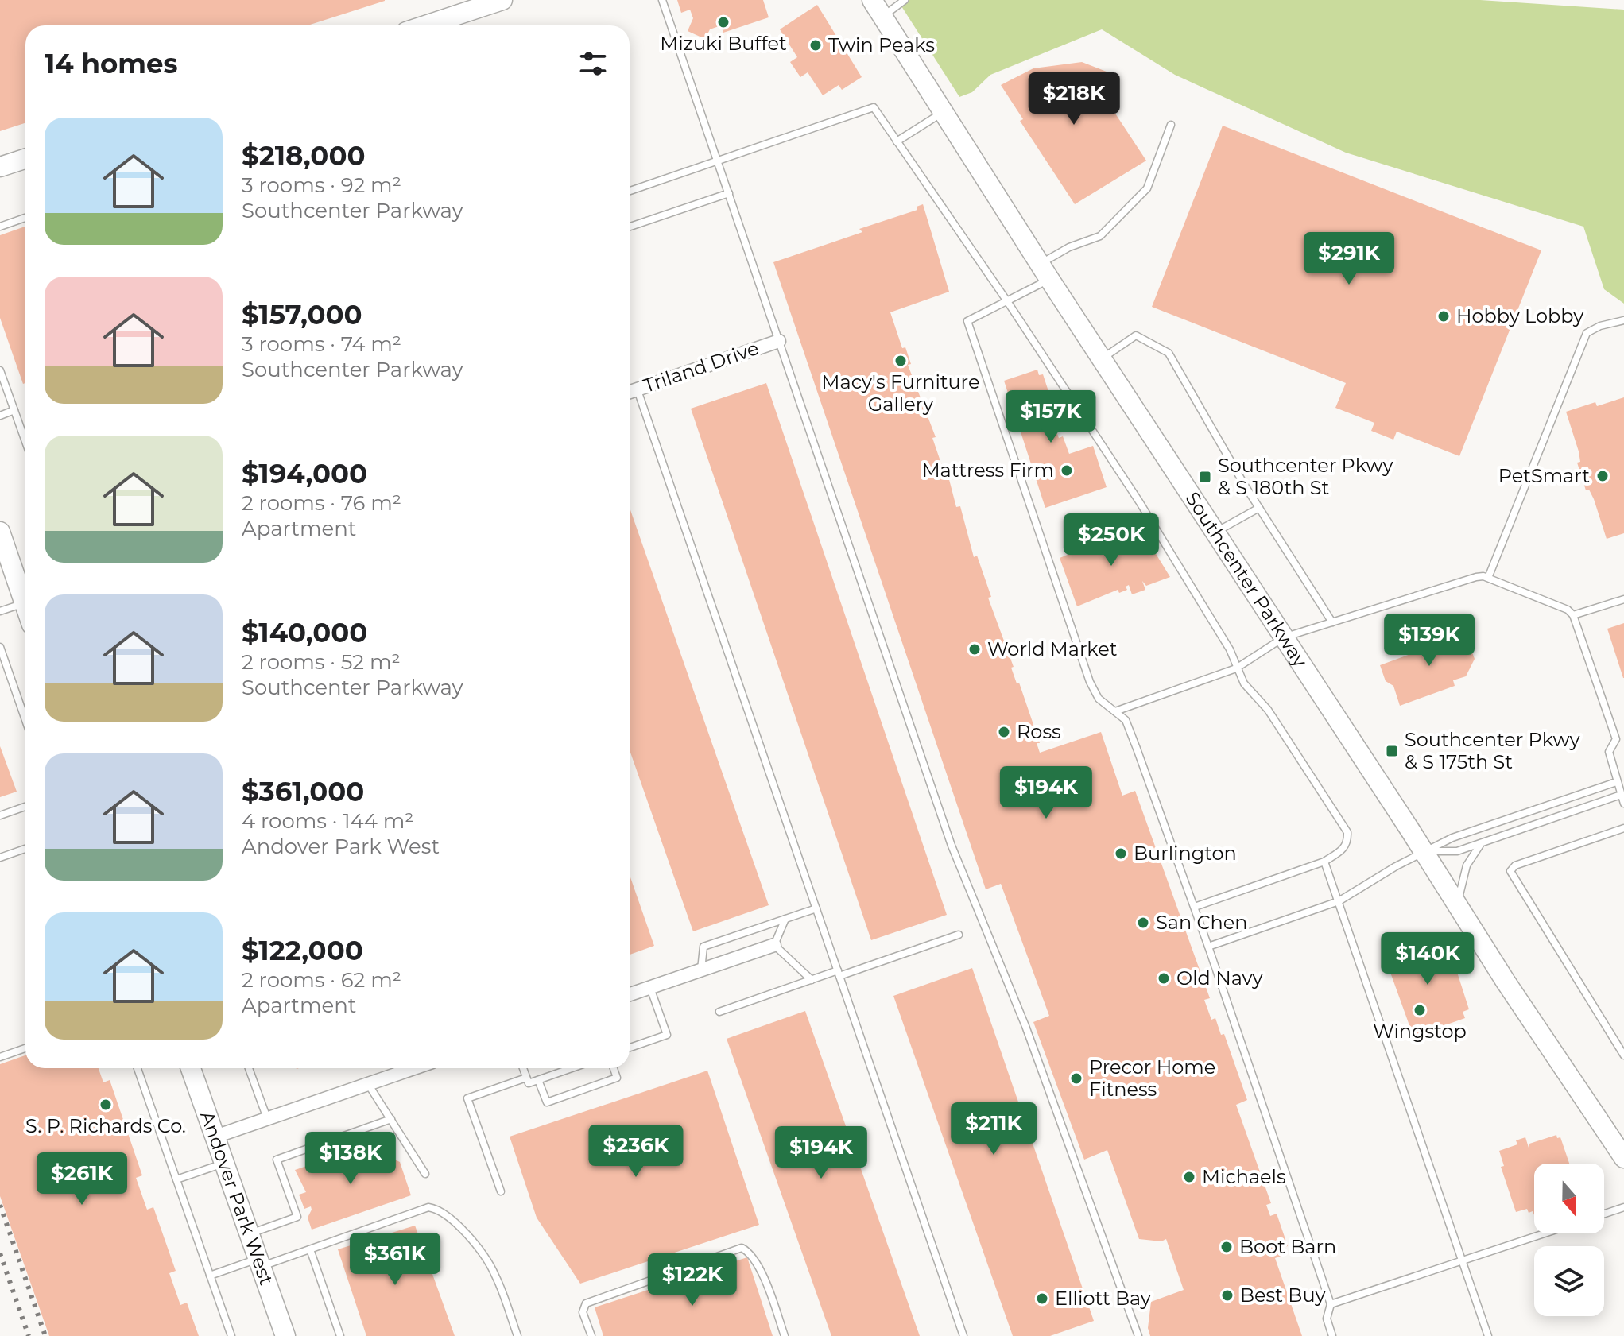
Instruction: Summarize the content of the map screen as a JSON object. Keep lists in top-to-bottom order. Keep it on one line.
{"streets":{"main road":["Southcenter Parkway","Andover Park West"],"street":["Triland Drive"]},"places":{"other":["Mizuki Buffet","Twin Peaks","Hobby Lobby","Macy's Furniture Gallery","Mattress Firm","PetSmart","World Market","Ross","Burlington","San Chen","Old Navy","Wingstop","Precor Home Fitness","S. P. Richards Co.","Michaels","Boot Barn","Best Buy","Elliott Bay"],"transit":["Southcenter Pkwy & S 180th St","Southcenter Pkwy & S 175th St"]},"north":"bottom","page":{"heading":"14 homes","price":["$218K","$291K","$157K","$250K","$139K","$194K","$140K","$211K","$236K","$194K","$138K","$261K","$361K","$122K"],"list":[{"name":"$218,000","note":"3 rooms · 92 m² · Southcenter Parkway"},{"name":"$157,000","note":"3 rooms · 74 m² · Southcenter Parkway"},{"name":"$194,000","note":"2 rooms · 76 m² · Apartment"},{"name":"$140,000","note":"2 rooms · 52 m² · Southcenter Parkway"},{"name":"$361,000","note":"4 rooms · 144 m² · Andover Park West"},{"name":"$122,000","note":"2 rooms · 62 m² · Apartment"}]}}
